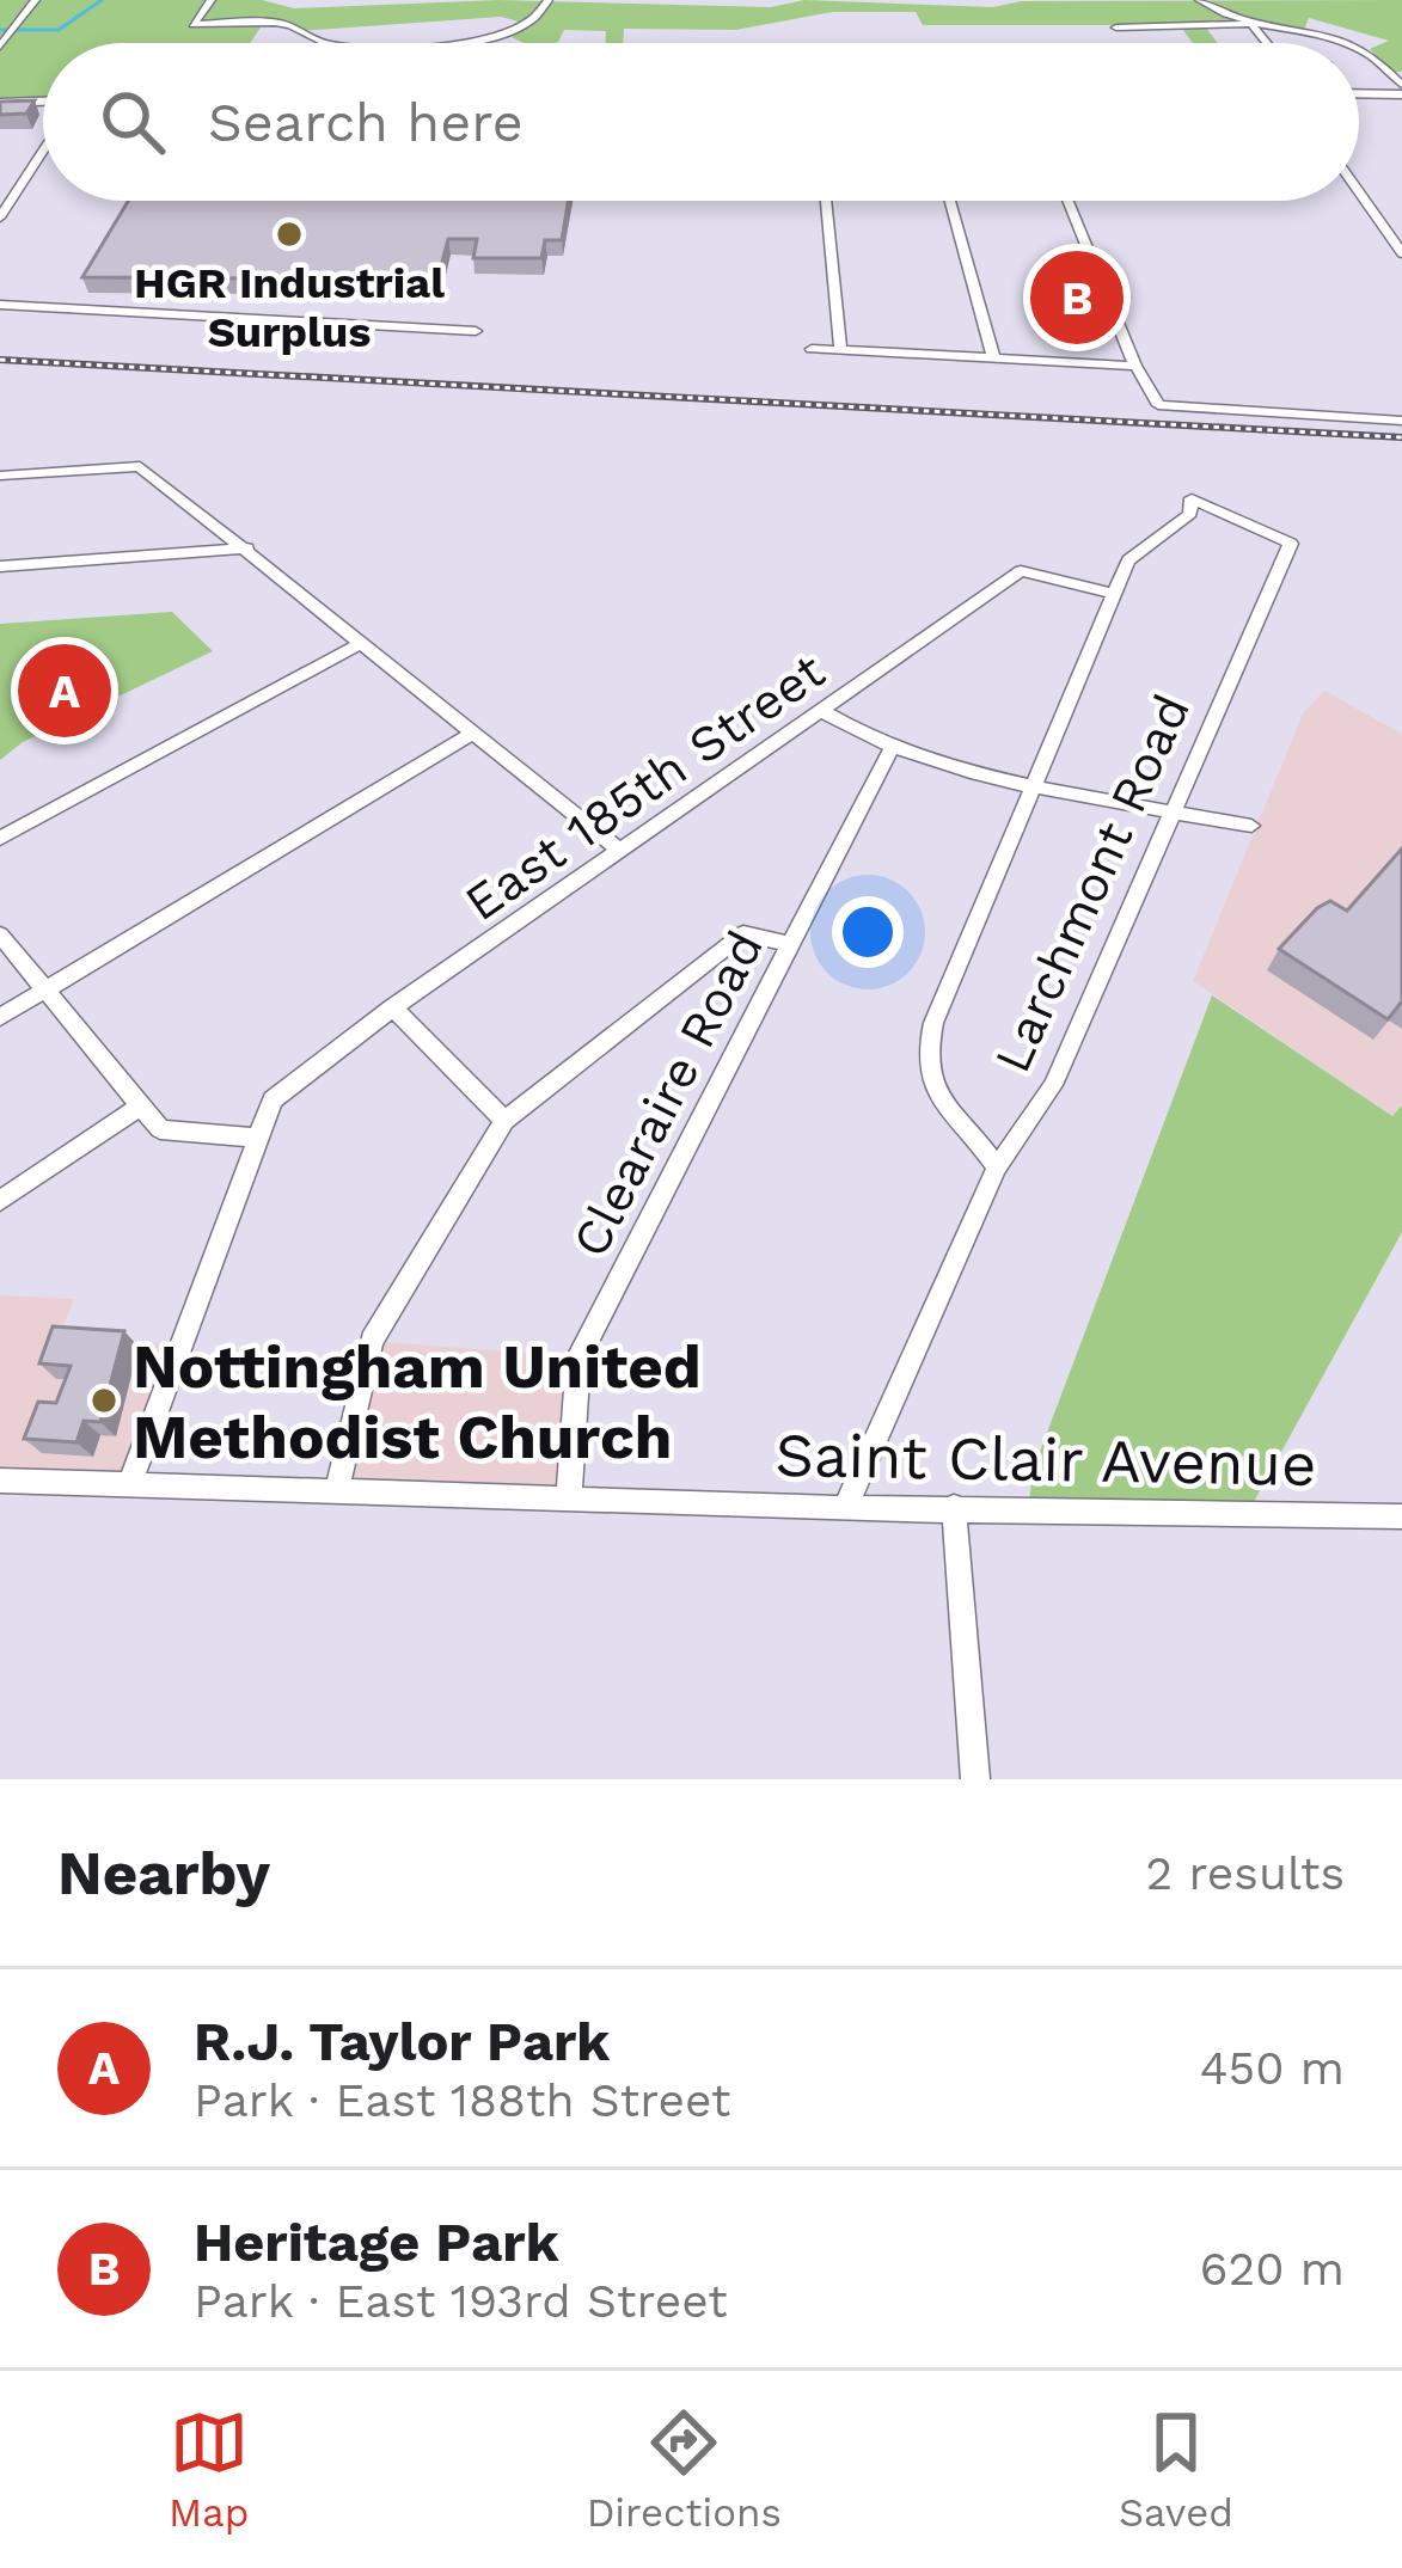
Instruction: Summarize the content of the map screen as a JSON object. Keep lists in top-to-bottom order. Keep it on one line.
{"streets":{"street":["East 185th Street","Larchmont Road","Clearaire Road","Saint Clair Avenue"]},"crossings":[["East 185th Street","Larchmont Road"],["East 185th Street","Saint Clair Avenue"],["Larchmont Road","Saint Clair Avenue"],["Clearaire Road","Saint Clair Avenue"]],"places":["HGR Industrial Surplus","Nottingham United Methodist Church"],"page":{"search":"Search here","pins":["B","A"],"heading":["Nearby","2 results"],"list":[{"mark":"A","name":"R.J. Taylor Park","note":"Park · East 188th Street","value":"450 m"},{"mark":"B","name":"Heritage Park","note":"Park · East 193rd Street","value":"620 m"}],"nav":["Map","Directions","Saved"]}}
